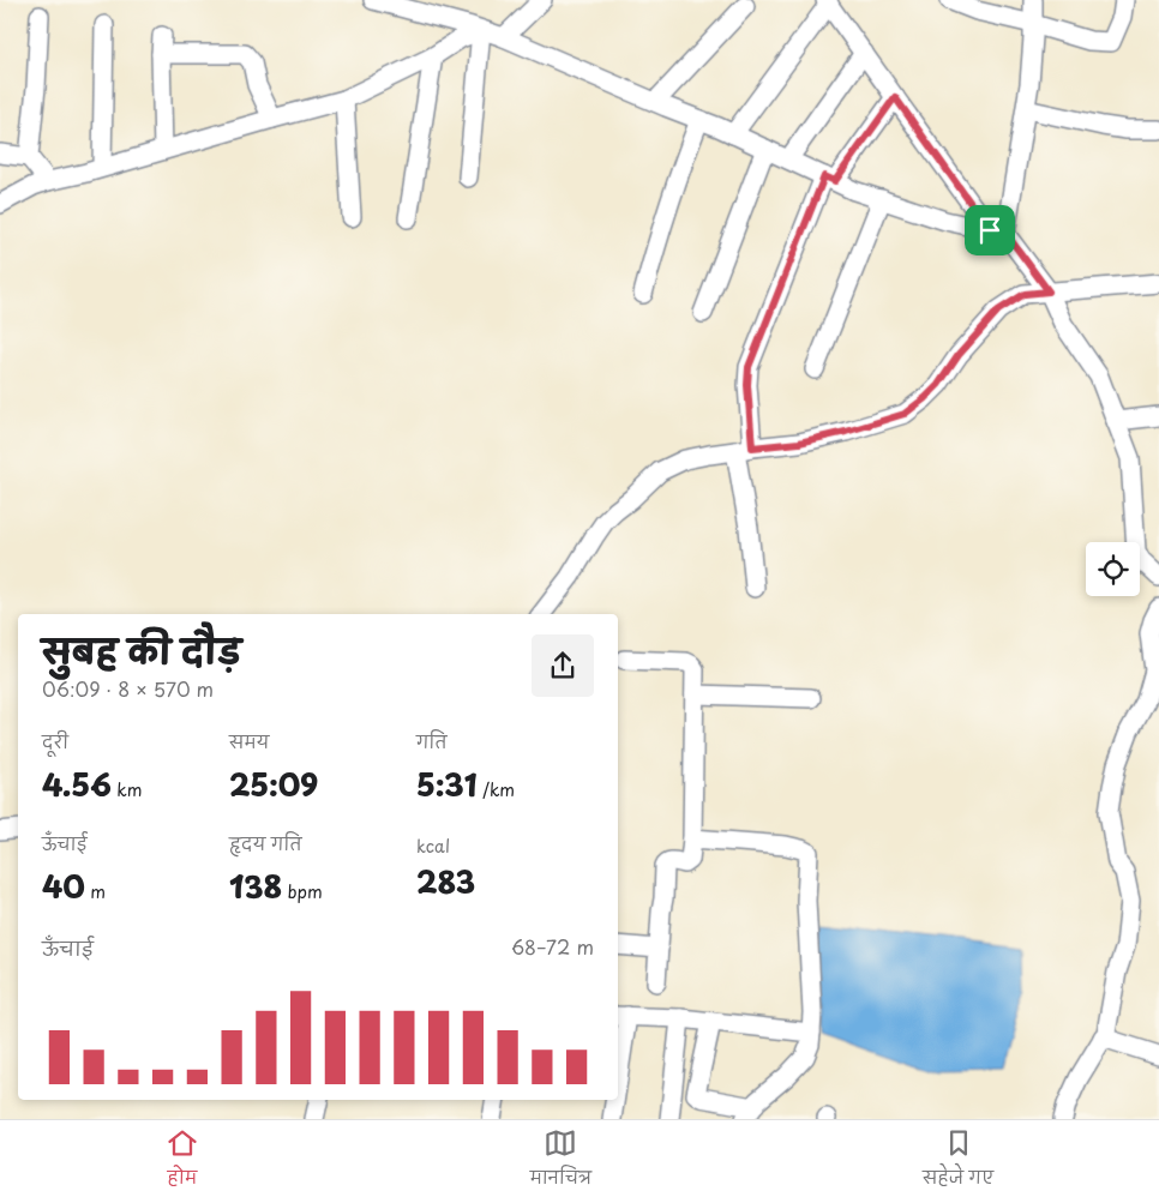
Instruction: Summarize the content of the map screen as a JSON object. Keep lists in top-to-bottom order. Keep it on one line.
{"page":{"heading":["सुबह की दौड़","06:09 · 8 × 570 m"],"stats":[["दूरी","4.56 km"],["समय","25:09"],["गति","5:31 /km"],["ऊँचाई","40 m"],["हृदय गति","138 bpm"],["kcal","283"]],"chart":["ऊँचाई","68–72 m"],"tabs":["होम","मानचित्र","सहेजे गए"]}}
